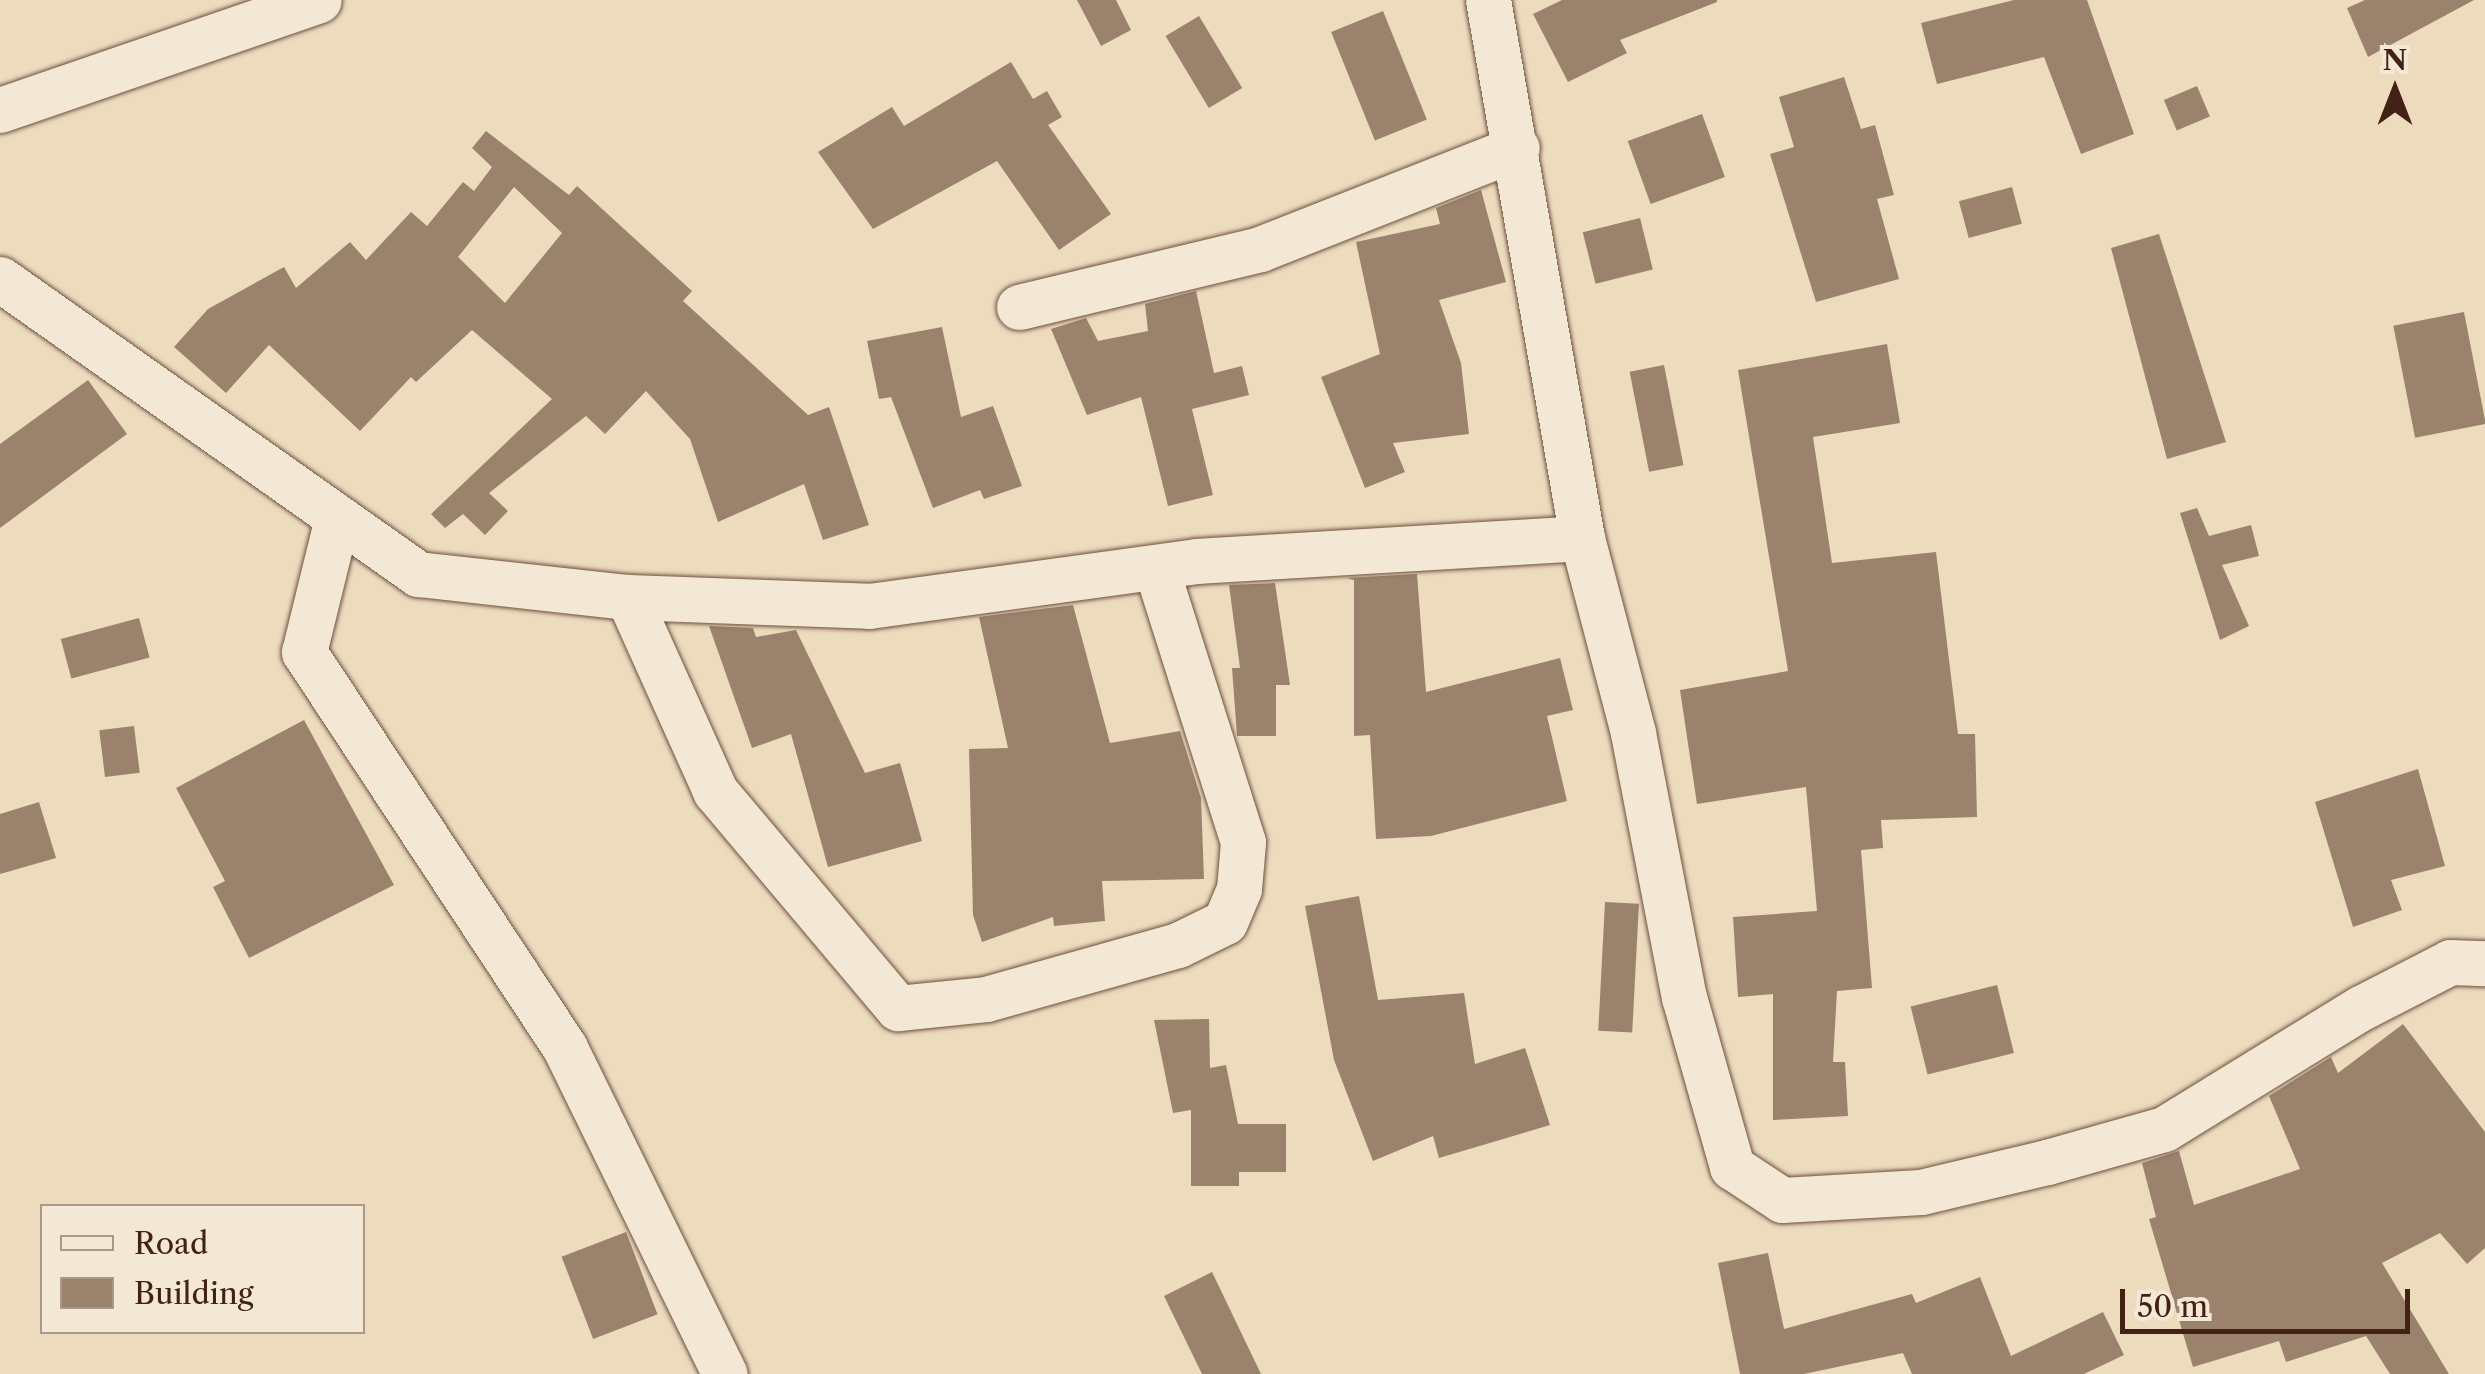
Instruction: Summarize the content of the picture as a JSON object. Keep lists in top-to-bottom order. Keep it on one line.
{"legend":["Road","Building"],"scale_bar":"50 m","north":"top"}
